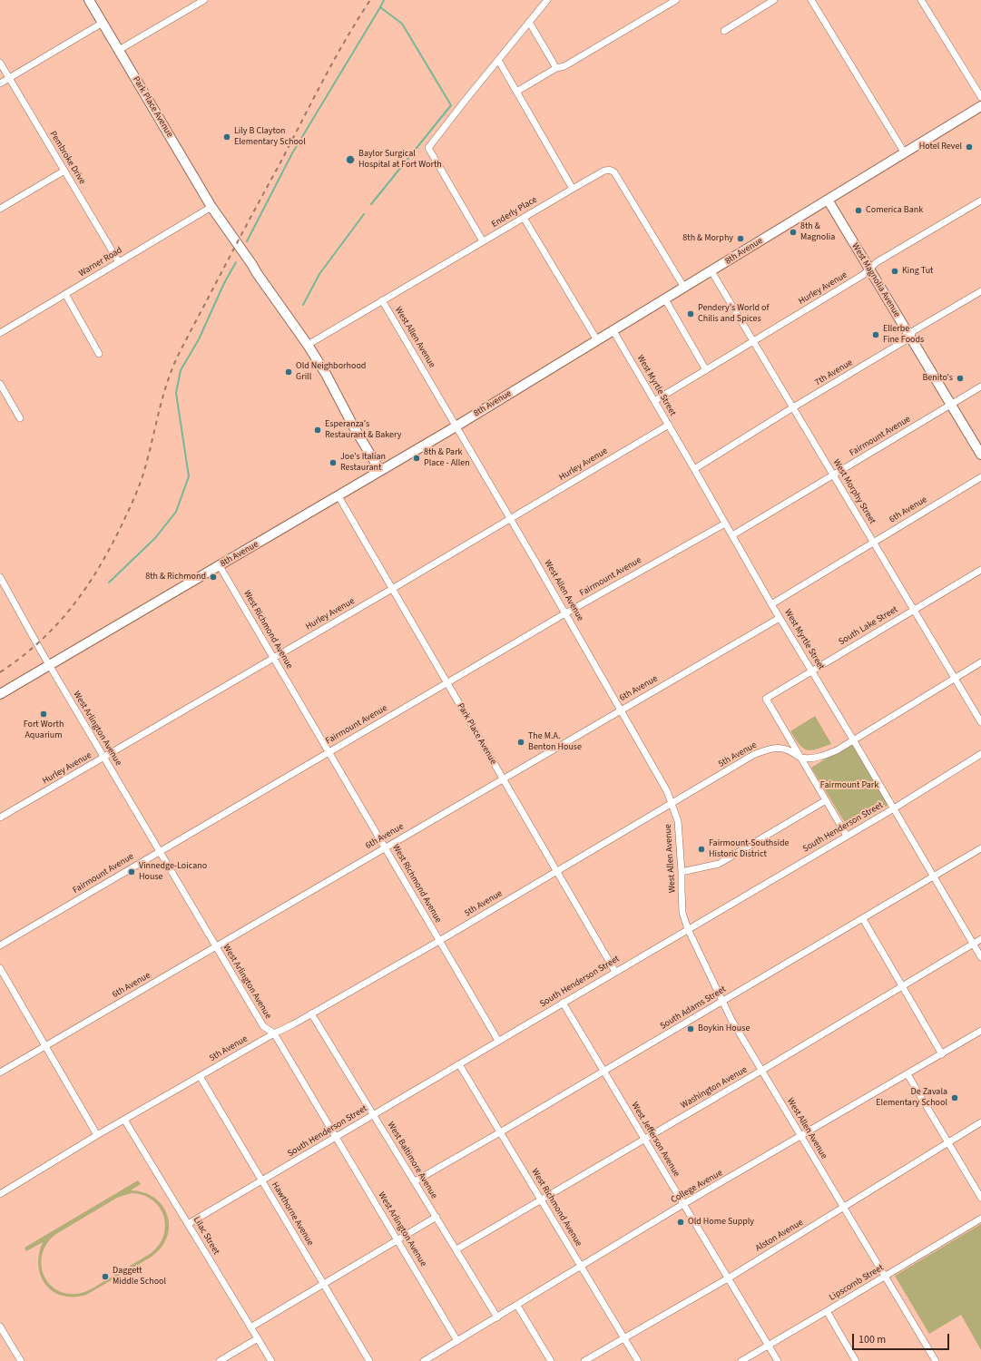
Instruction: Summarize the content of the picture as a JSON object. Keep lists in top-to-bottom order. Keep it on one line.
{"streets":{"main road":["Park Place Avenue","8th Avenue","West Magnolia Avenue"],"street":["Pembroke Drive","Enderly Place","Warner Road","Hurley Avenue","West Allen Avenue","7th Avenue","West Myrtle Street","Fairmount Avenue","West Morphy Street","6th Avenue","South Lake Street","West Richmond Avenue","West Arlington Avenue","5th Avenue","South Henderson Street","South Adams Street","Washington Avenue","West Jefferson Avenue","West Baltimore Avenue","College Avenue","Hawthorne Avenue","Lilac Street","Alston Avenue","Lipscomb Street"]},"crossings":[["Park Place Avenue","Enderly Place"],["Park Place Avenue","8th Avenue"],["Park Place Avenue","Warner Road"],["Park Place Avenue","Hurley Avenue"],["Park Place Avenue","Fairmount Avenue"],["Park Place Avenue","6th Avenue"],["Park Place Avenue","5th Avenue"],["Park Place Avenue","South Henderson Street"],["Pembroke Drive","Warner Road"],["Enderly Place","8th Avenue"],["Enderly Place","West Allen Avenue"],["8th Avenue","West Magnolia Avenue"],["8th Avenue","West Allen Avenue"],["8th Avenue","West Myrtle Street"],["8th Avenue","West Morphy Street"],["8th Avenue","West Richmond Avenue"],["8th Avenue","West Arlington Avenue"],["West Magnolia Avenue","Hurley Avenue"],["West Magnolia Avenue","7th Avenue"],["West Magnolia Avenue","Fairmount Avenue"],["Hurley Avenue","West Allen Avenue"],["Hurley Avenue","West Myrtle Street"],["Hurley Avenue","West Morphy Street"],["Hurley Avenue","West Richmond Avenue"],["Hurley Avenue","West Arlington Avenue"],["West Allen Avenue","Fairmount Avenue"],["West Allen Avenue","6th Avenue"],["West Allen Avenue","5th Avenue"],["West Allen Avenue","South Henderson Street"],["West Allen Avenue","South Adams Street"],["West Allen Avenue","Washington Avenue"],["West Allen Avenue","College Avenue"],["West Allen Avenue","Alston Avenue"],["West Allen Avenue","Lipscomb Street"],["7th Avenue","West Myrtle Street"],["7th Avenue","West Morphy Street"],["West Myrtle Street","Fairmount Avenue"],["West Myrtle Street","6th Avenue"],["West Myrtle Street","South Lake Street"],["West Myrtle Street","South Henderson Street"],["West Myrtle Street","South Adams Street"],["West Myrtle Street","Washington Avenue"],["Fairmount Avenue","West Morphy Street"],["Fairmount Avenue","West Richmond Avenue"],["Fairmount Avenue","West Arlington Avenue"],["West Morphy Street","6th Avenue"],["West Morphy Street","South Lake Street"],["6th Avenue","West Richmond Avenue"],["6th Avenue","West Arlington Avenue"],["South Lake Street","5th Avenue"],["West Richmond Avenue","5th Avenue"],["West Richmond Avenue","South Henderson Street"],["West Richmond Avenue","South Adams Street"],["West Richmond Avenue","Washington Avenue"],["West Richmond Avenue","College Avenue"],["West Richmond Avenue","Alston Avenue"],["West Arlington Avenue","5th Avenue"],["West Arlington Avenue","South Henderson Street"],["West Arlington Avenue","College Avenue"],["5th Avenue","West Baltimore Avenue"],["5th Avenue","Hawthorne Avenue"],["5th Avenue","Lilac Street"],["South Henderson Street","West Jefferson Avenue"],["South Henderson Street","West Baltimore Avenue"],["South Henderson Street","Hawthorne Avenue"],["South Henderson Street","Lilac Street"],["South Adams Street","West Jefferson Avenue"],["South Adams Street","West Baltimore Avenue"],["Washington Avenue","West Jefferson Avenue"],["Washington Avenue","West Baltimore Avenue"],["West Jefferson Avenue","College Avenue"],["West Jefferson Avenue","Alston Avenue"],["West Jefferson Avenue","Lipscomb Street"],["West Baltimore Avenue","College Avenue"]],"parks":["Fairmount Park"],"places":["Lily B Clayton Elementary School","Hotel Revel","Baylor Surgical Hospital at Fort Worth","Comerica Bank","8th & Magnolia","8th & Morphy","King Tut","Pendery's World of Chilis and Spices","Ellerbe Fine Foods","Old Neighborhood Grill","Benito's","Esperanza's Restaurant & Bakery","8th & Park Place - Allen","Joe's Italian Restaurant","8th & Richmond","Fort Worth Aquarium","The M.A. Benton House","Fairmount-Southside Historic District","Vinnedge-Loicano House","Boykin House","De Zavala Elementary School","Old Home Supply","Daggett Middle School"],"scale_bar":"100 m"}
